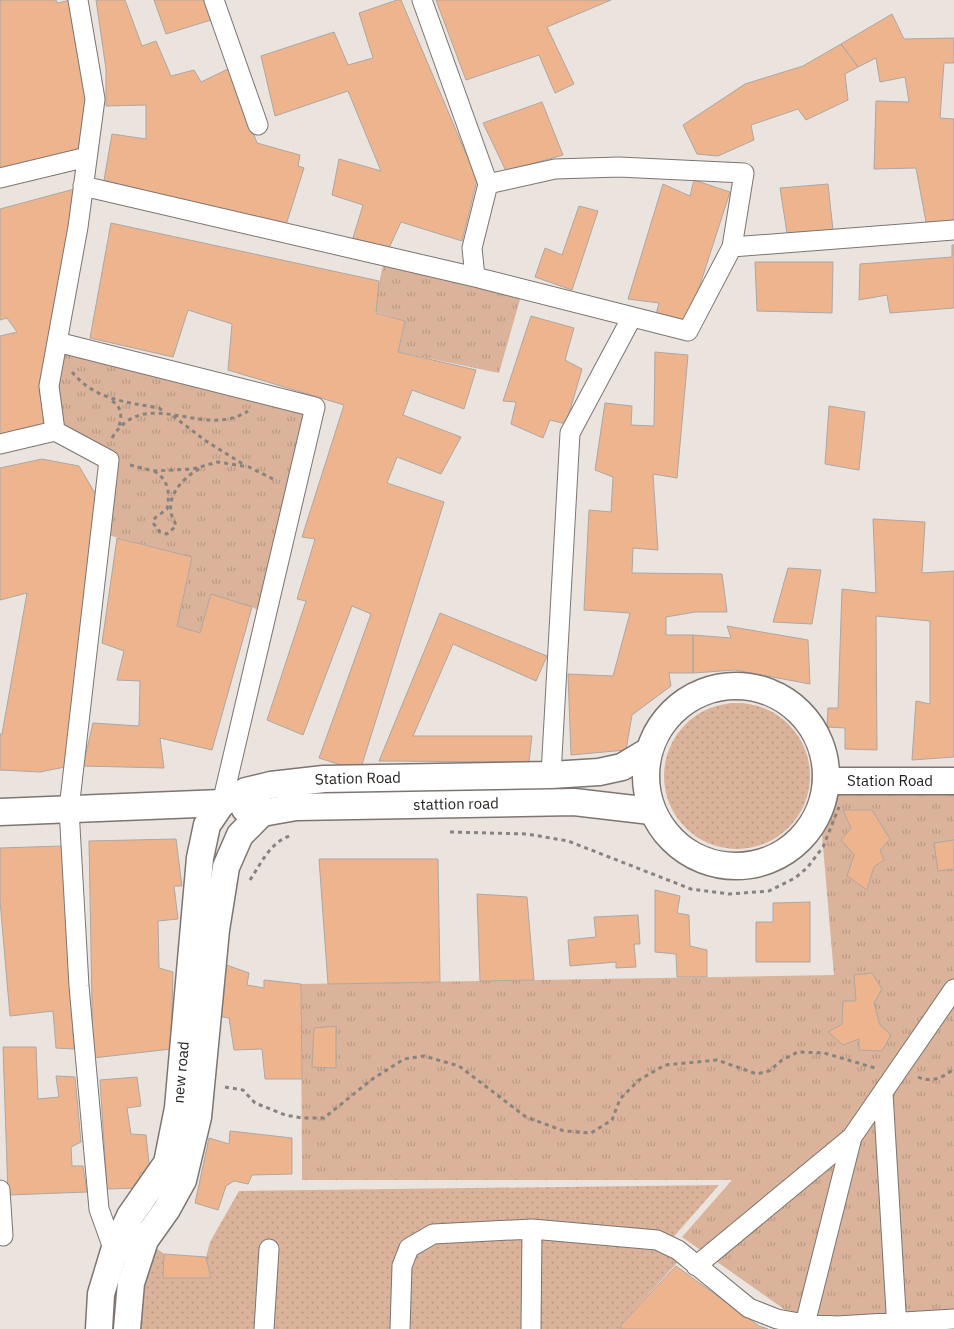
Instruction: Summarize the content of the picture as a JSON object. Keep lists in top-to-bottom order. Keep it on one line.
{"streets":{"main road":["Station Road","stattion road","new road"]},"crossings":[["Station Road","stattion road"],["Station Road","new road"],["stattion road","new road"]]}
